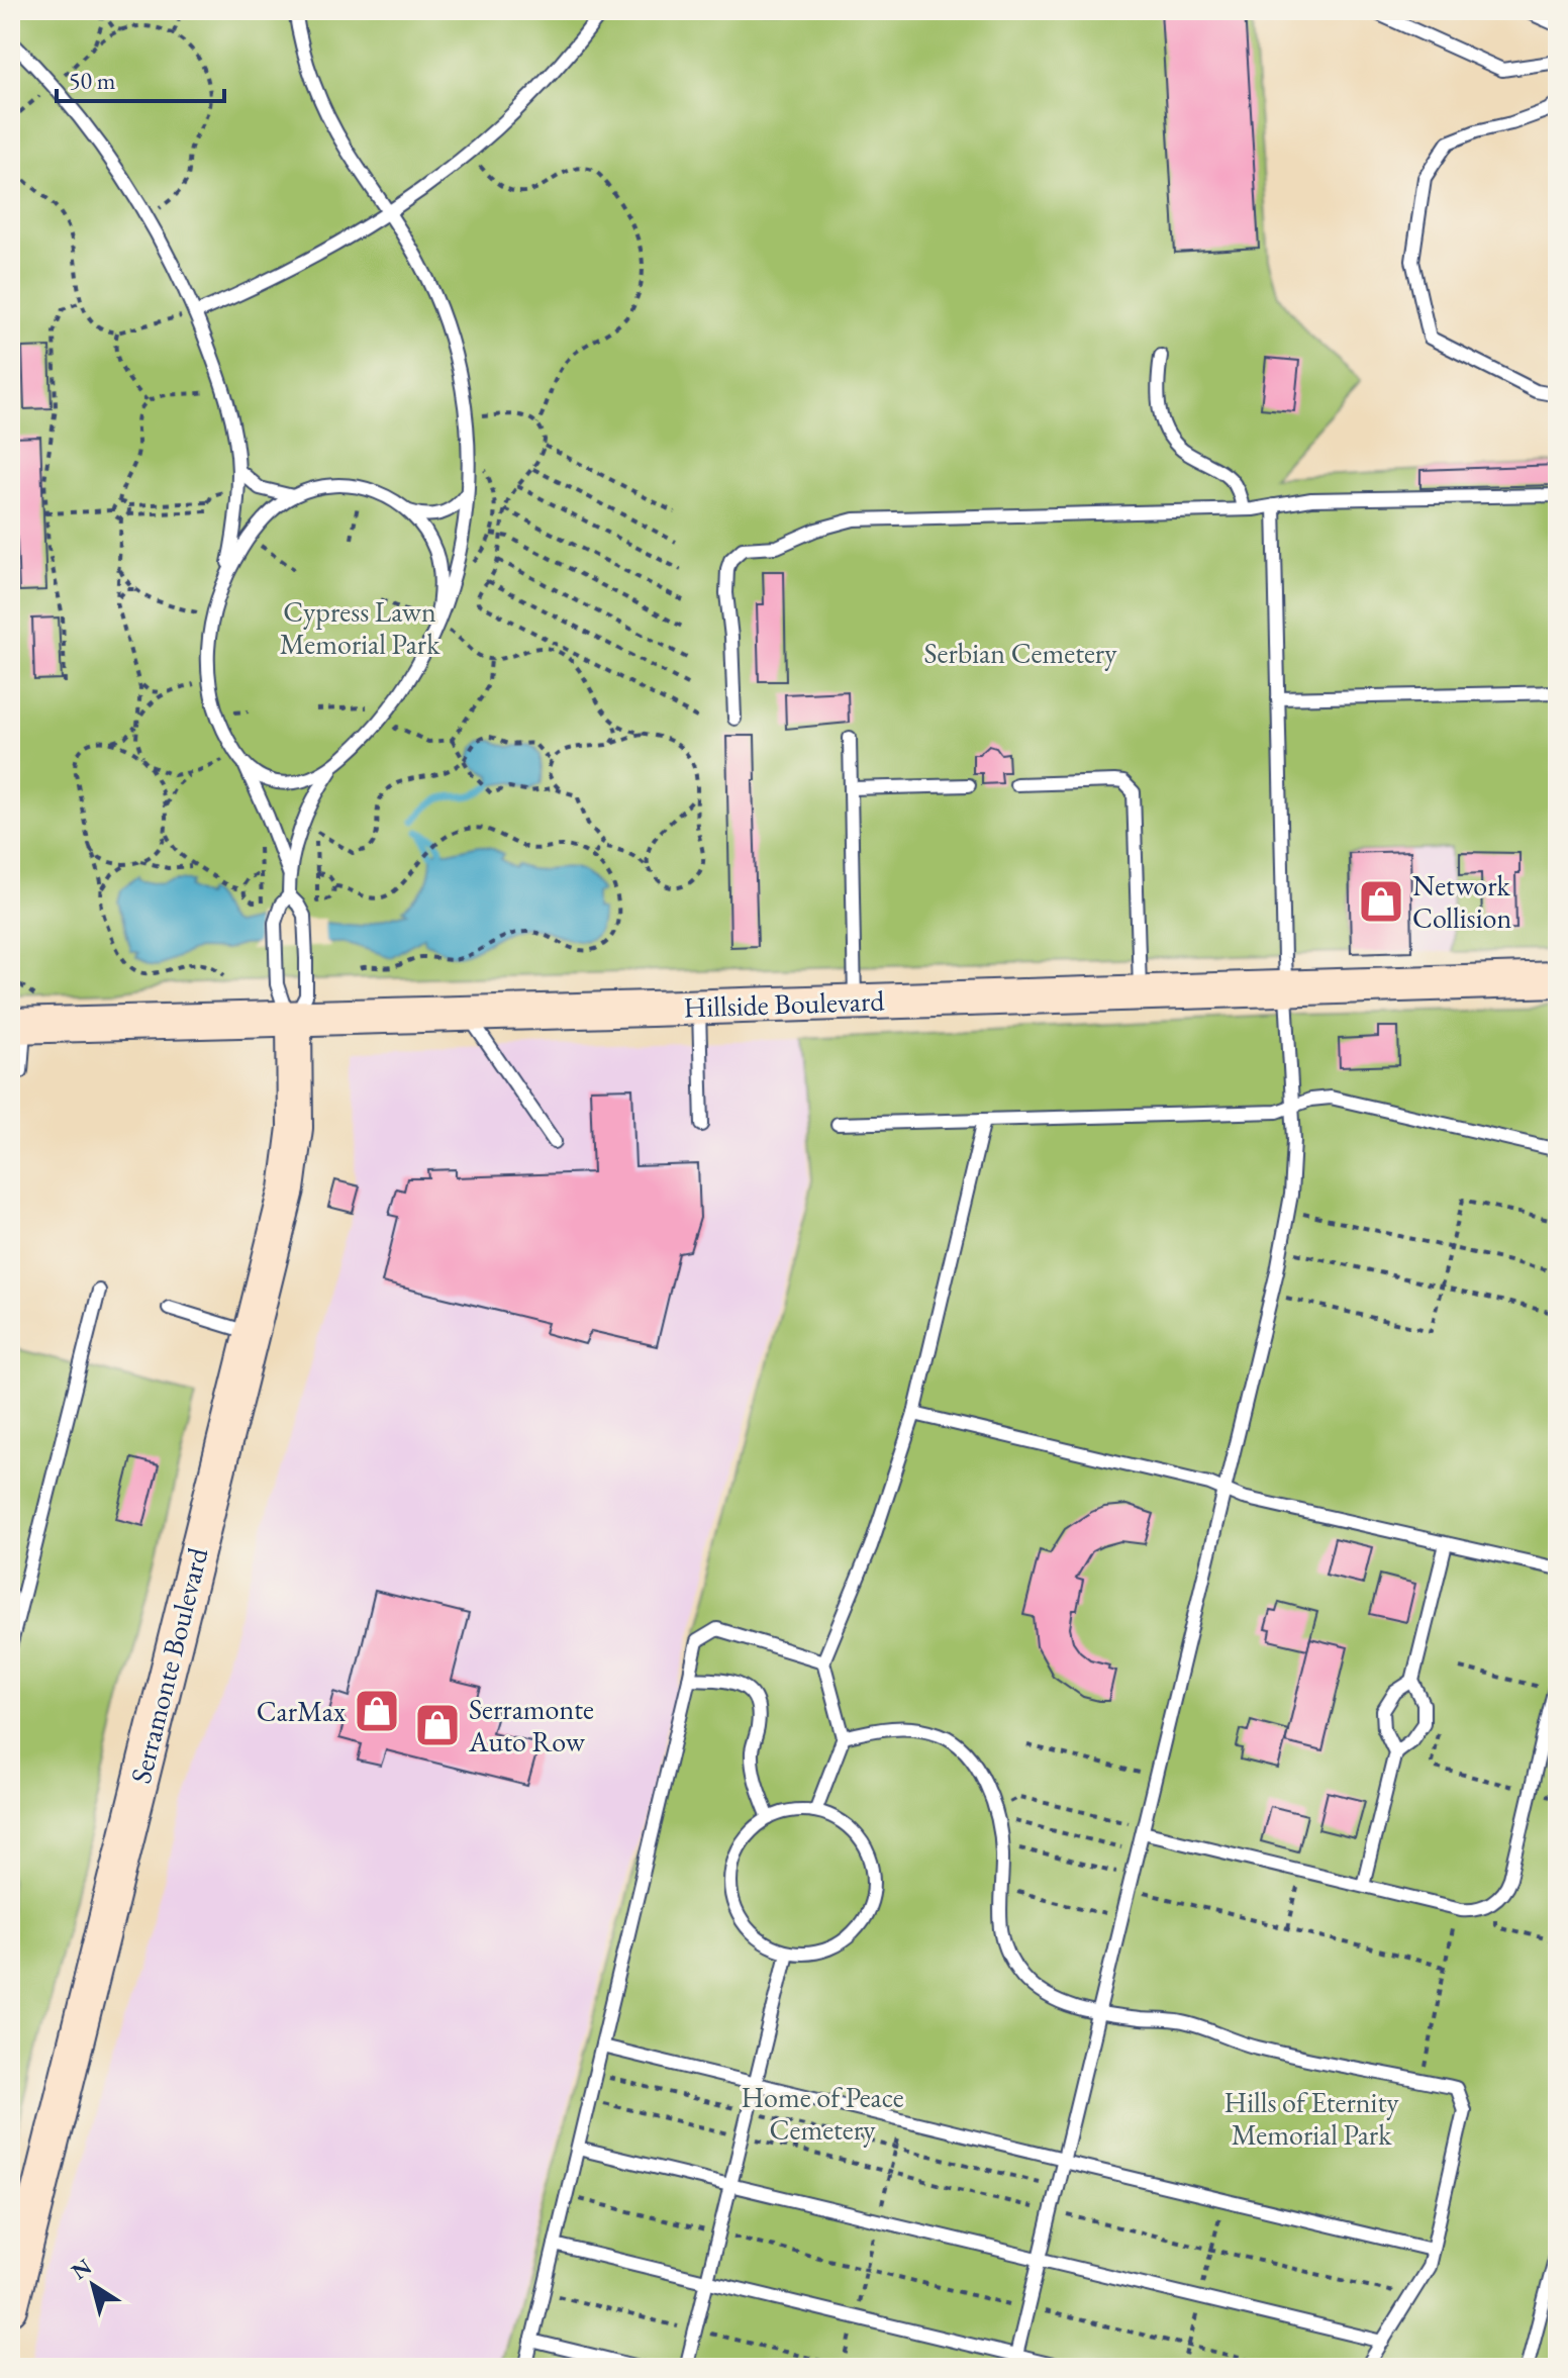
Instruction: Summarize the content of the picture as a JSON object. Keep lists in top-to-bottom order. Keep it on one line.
{"streets":{"main road":["Hillside Boulevard","Serramonte Boulevard"]},"crossings":[["Hillside Boulevard","Serramonte Boulevard"]],"parks":["Cypress Lawn Memorial Park","Serbian Cemetery","Home of Peace Cemetery","Hills of Eternity Memorial Park"],"places":{"shop":["Network Collision","CarMax","Serramonte Auto Row"]},"scale_bar":"50 m","north":"top left"}
